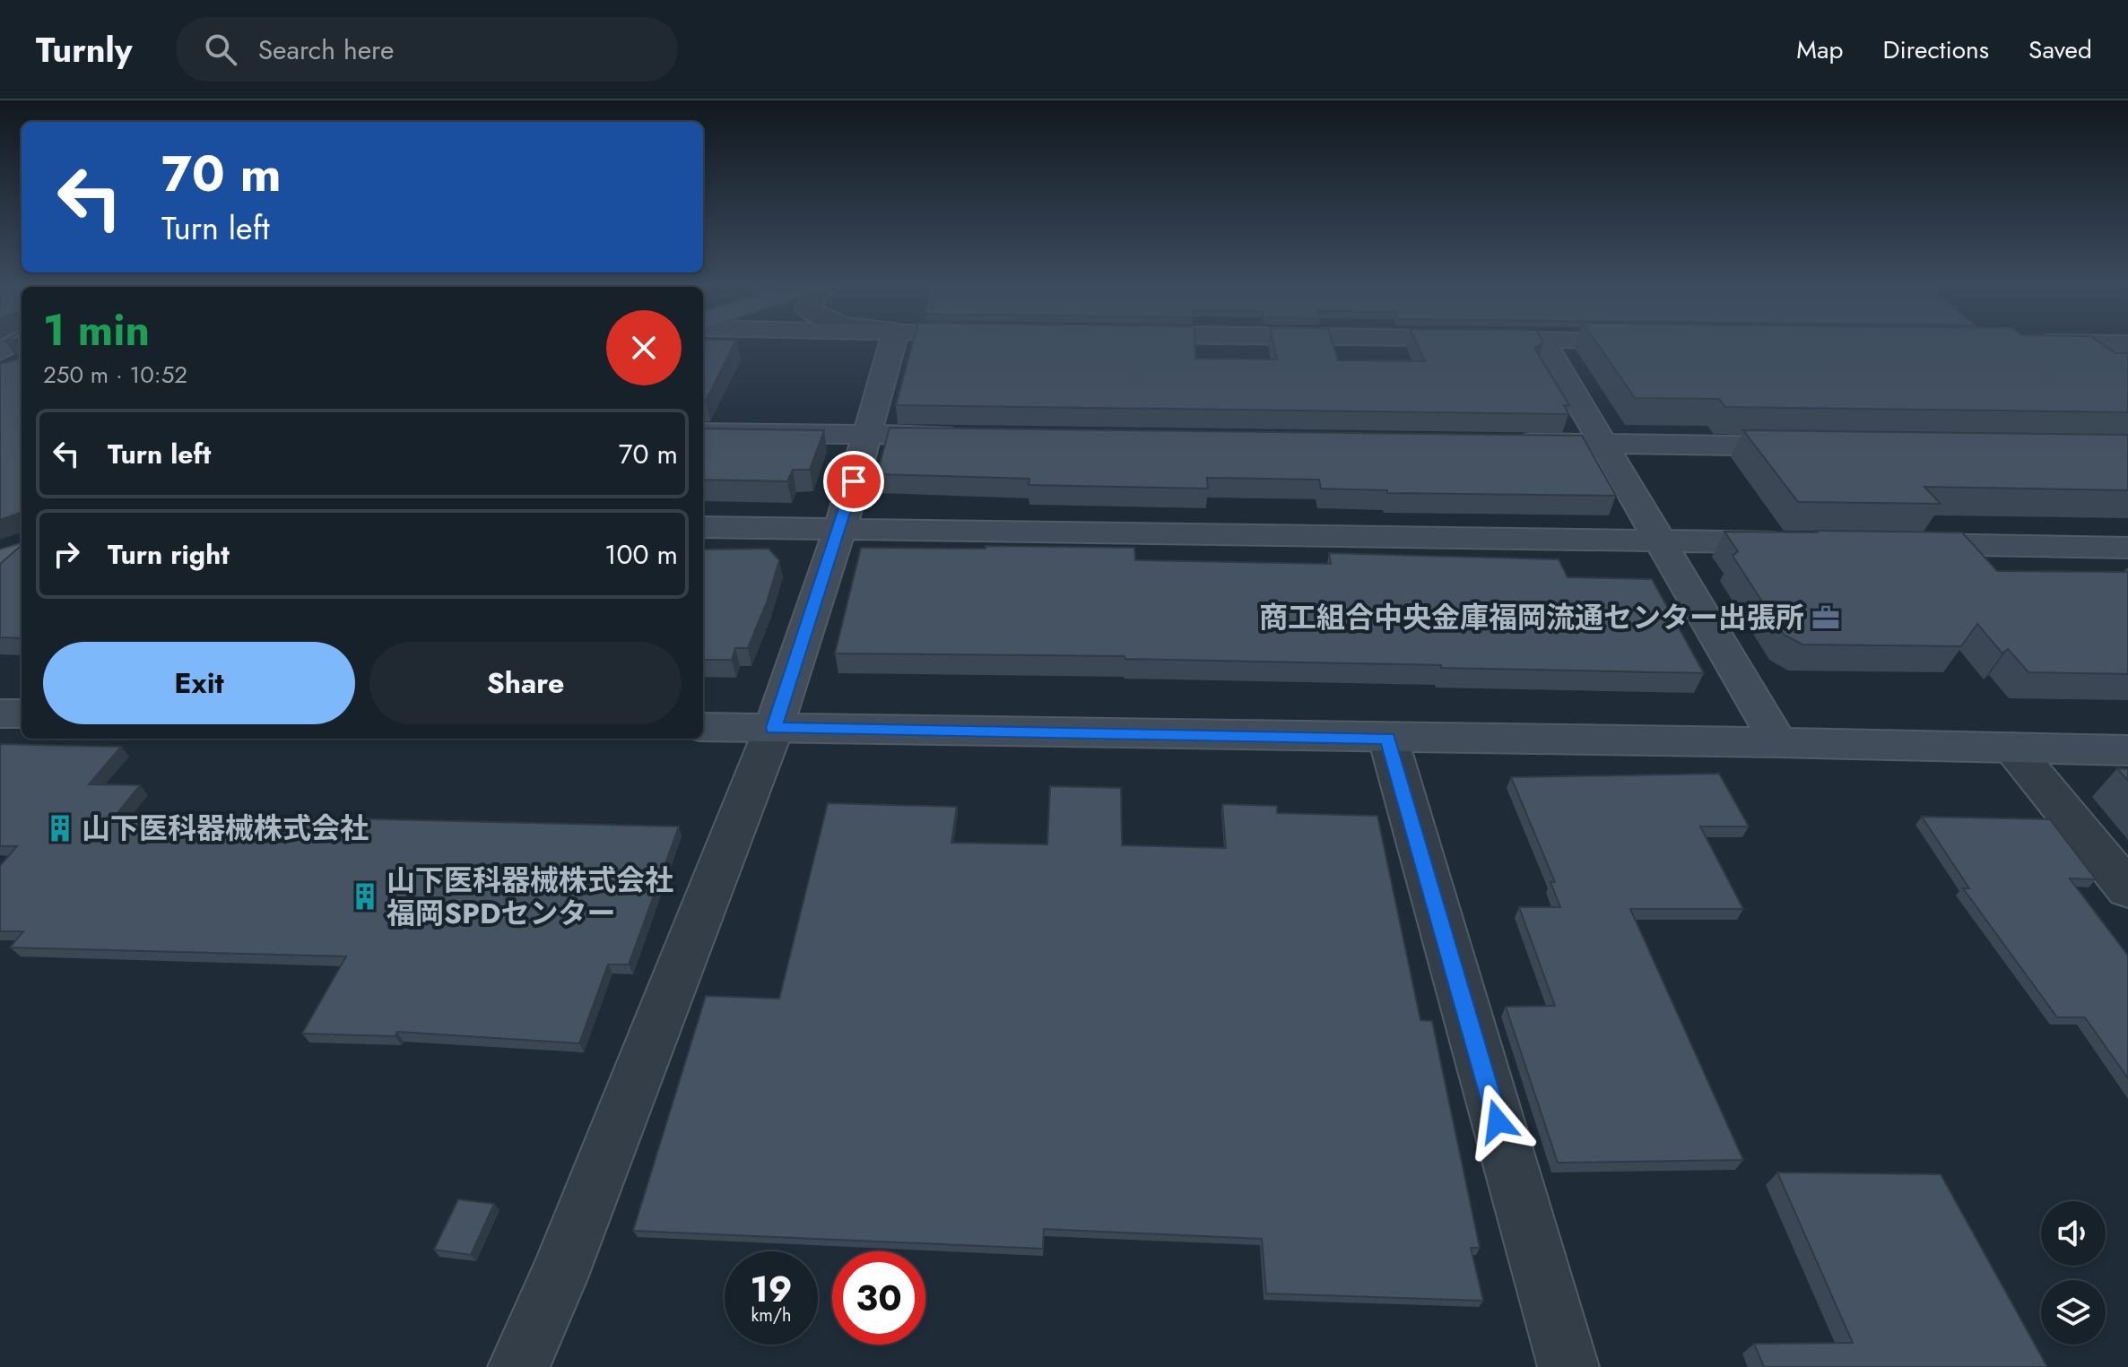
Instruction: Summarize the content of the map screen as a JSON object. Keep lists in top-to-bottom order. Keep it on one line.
{"places":{"office":["商工組合中央金庫福岡流通センター出張所"],"building":["山下医科器械株式会社","山下医科器械株式会社 福岡SPDセンター"]},"page":{"header":"Turnly","search":"Search here","nav":["Map","Directions","Saved"],"turn":["70 m","Turn left"],"heading":["1 min","250 m · 10:52"],"list":[{"name":"Turn left","value":"70 m"},{"name":"Turn right","value":"100 m"}],"buttons":["Exit","Share"],"speed":"19 km/h","limit":"30"}}
